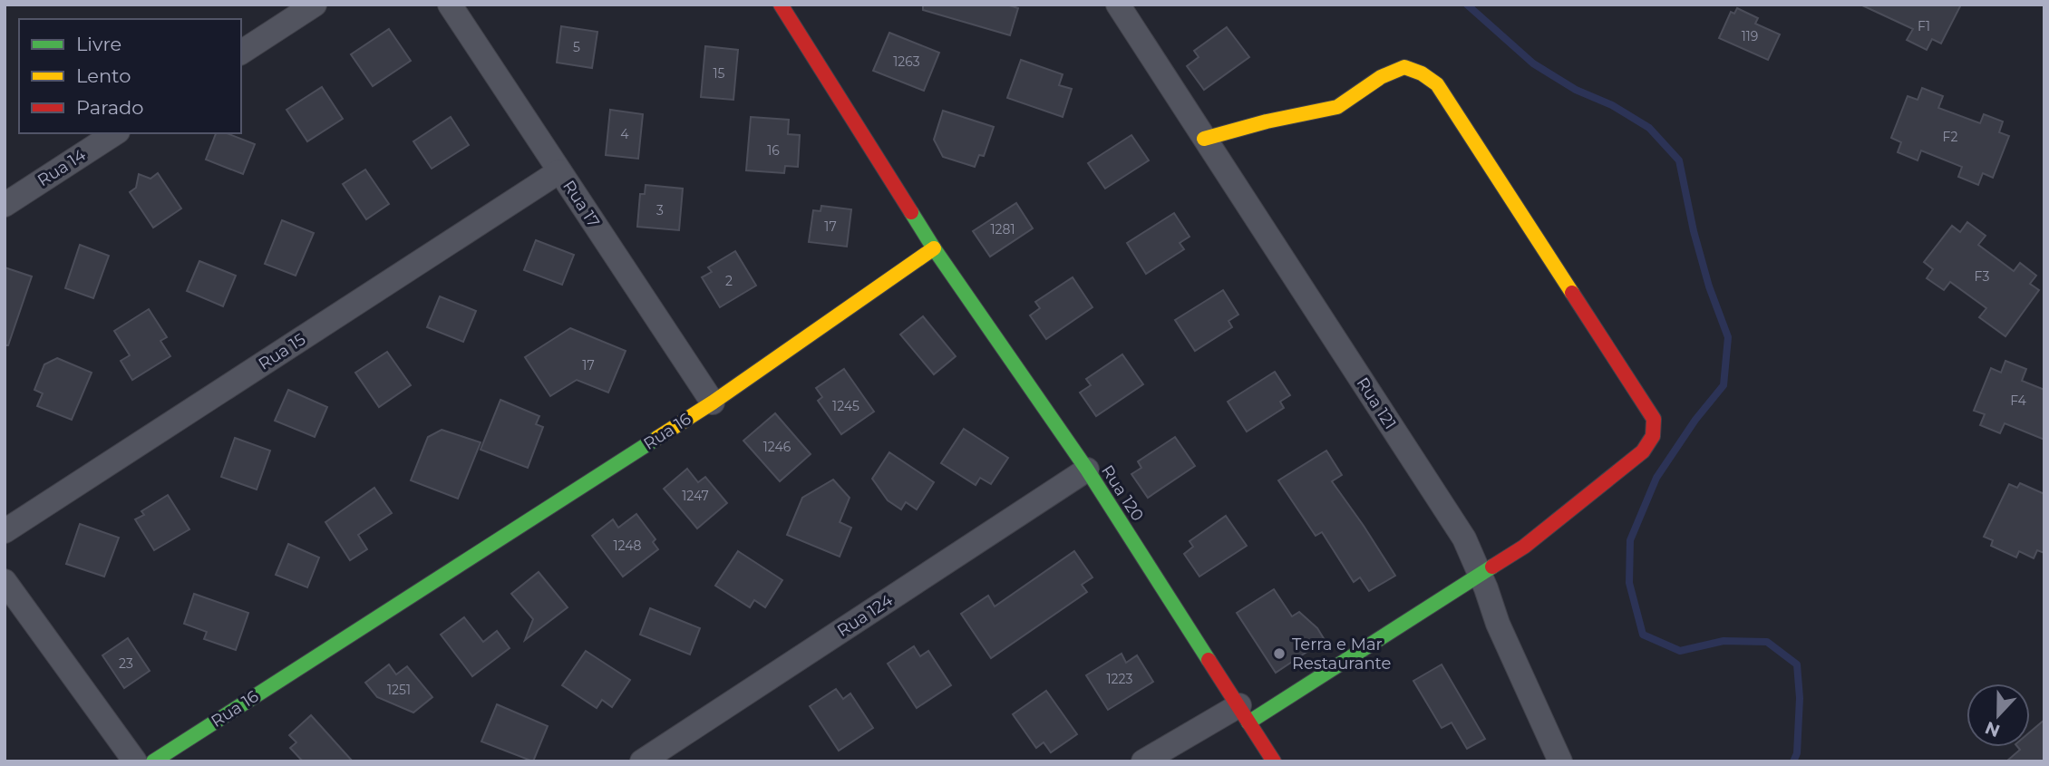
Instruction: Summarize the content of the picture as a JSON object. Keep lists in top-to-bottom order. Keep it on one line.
{"streets":{"street":["Rua 14","Rua 17","Rua 15","Rua 121","Rua 16","Rua 120","Rua 124"]},"crossings":[["Rua 17","Rua 15"],["Rua 17","Rua 16"],["Rua 16","Rua 120"],["Rua 120","Rua 124"]],"places":["Terra e Mar Restaurante"],"house_numbers":["F1","119","5","1263","15","4","F2","16","3","17","1281","F3","2","17","F4","1245","1246","1247","1248","23","1223","1251"],"legend":["Livre","Lento","Parado"],"north":"bottom"}
